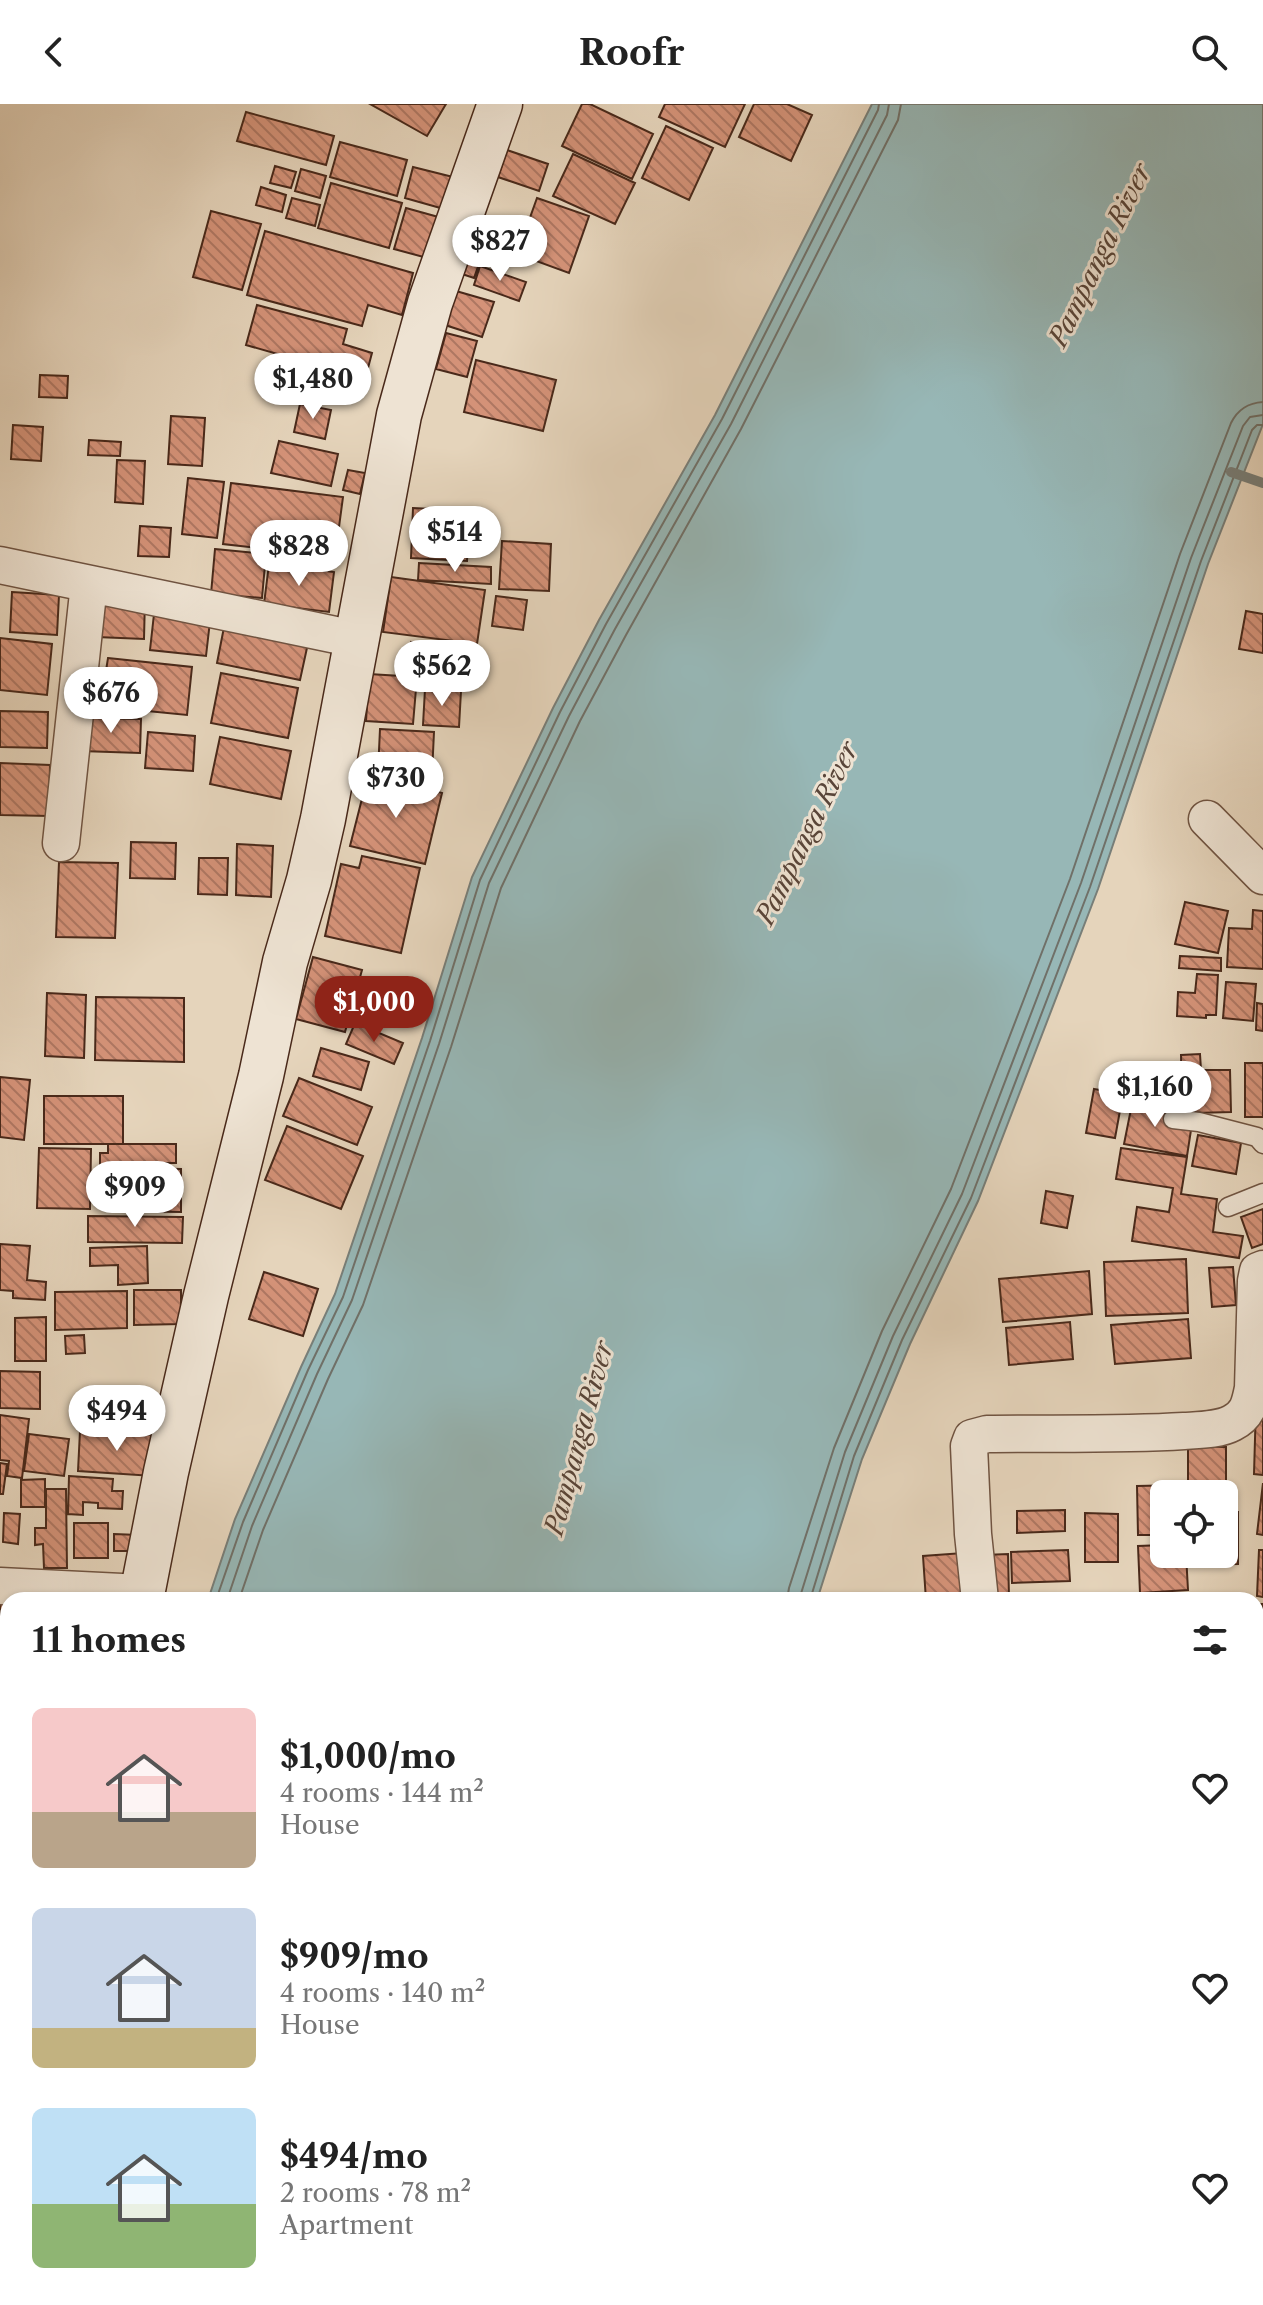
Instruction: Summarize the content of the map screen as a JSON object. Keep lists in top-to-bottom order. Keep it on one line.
{"water":["Pampanga River"],"page":{"header":"Roofr","price":["$827","$1,480","$514","$828","$562","$676","$730","$1,000","$1,160","$909","$494"],"heading":"11 homes","list":[{"name":"$1,000/mo","note":"4 rooms · 144 m² · House"},{"name":"$909/mo","note":"4 rooms · 140 m² · House"},{"name":"$494/mo","note":"2 rooms · 78 m² · Apartment"}]}}
